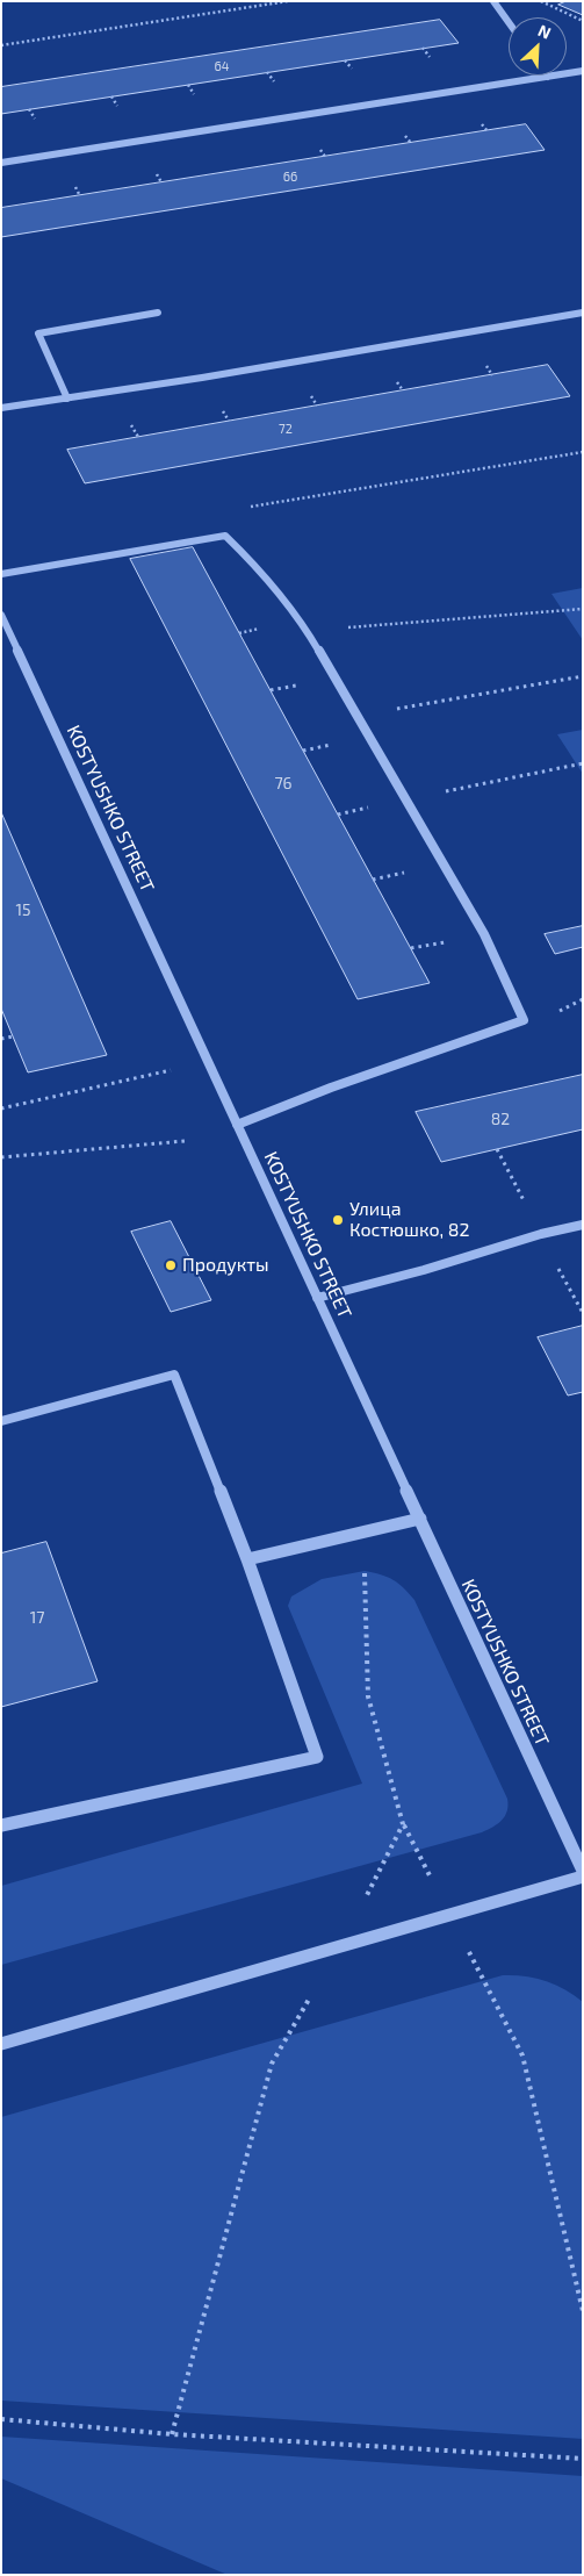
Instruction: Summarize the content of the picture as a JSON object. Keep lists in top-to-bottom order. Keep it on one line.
{"streets":{"street":["KOSTYUSHKO STREET"]},"places":["Улица Костюшко, 82","Продукты"],"house_numbers":["64","66","72","76","15","82","17"],"north":"top right"}
